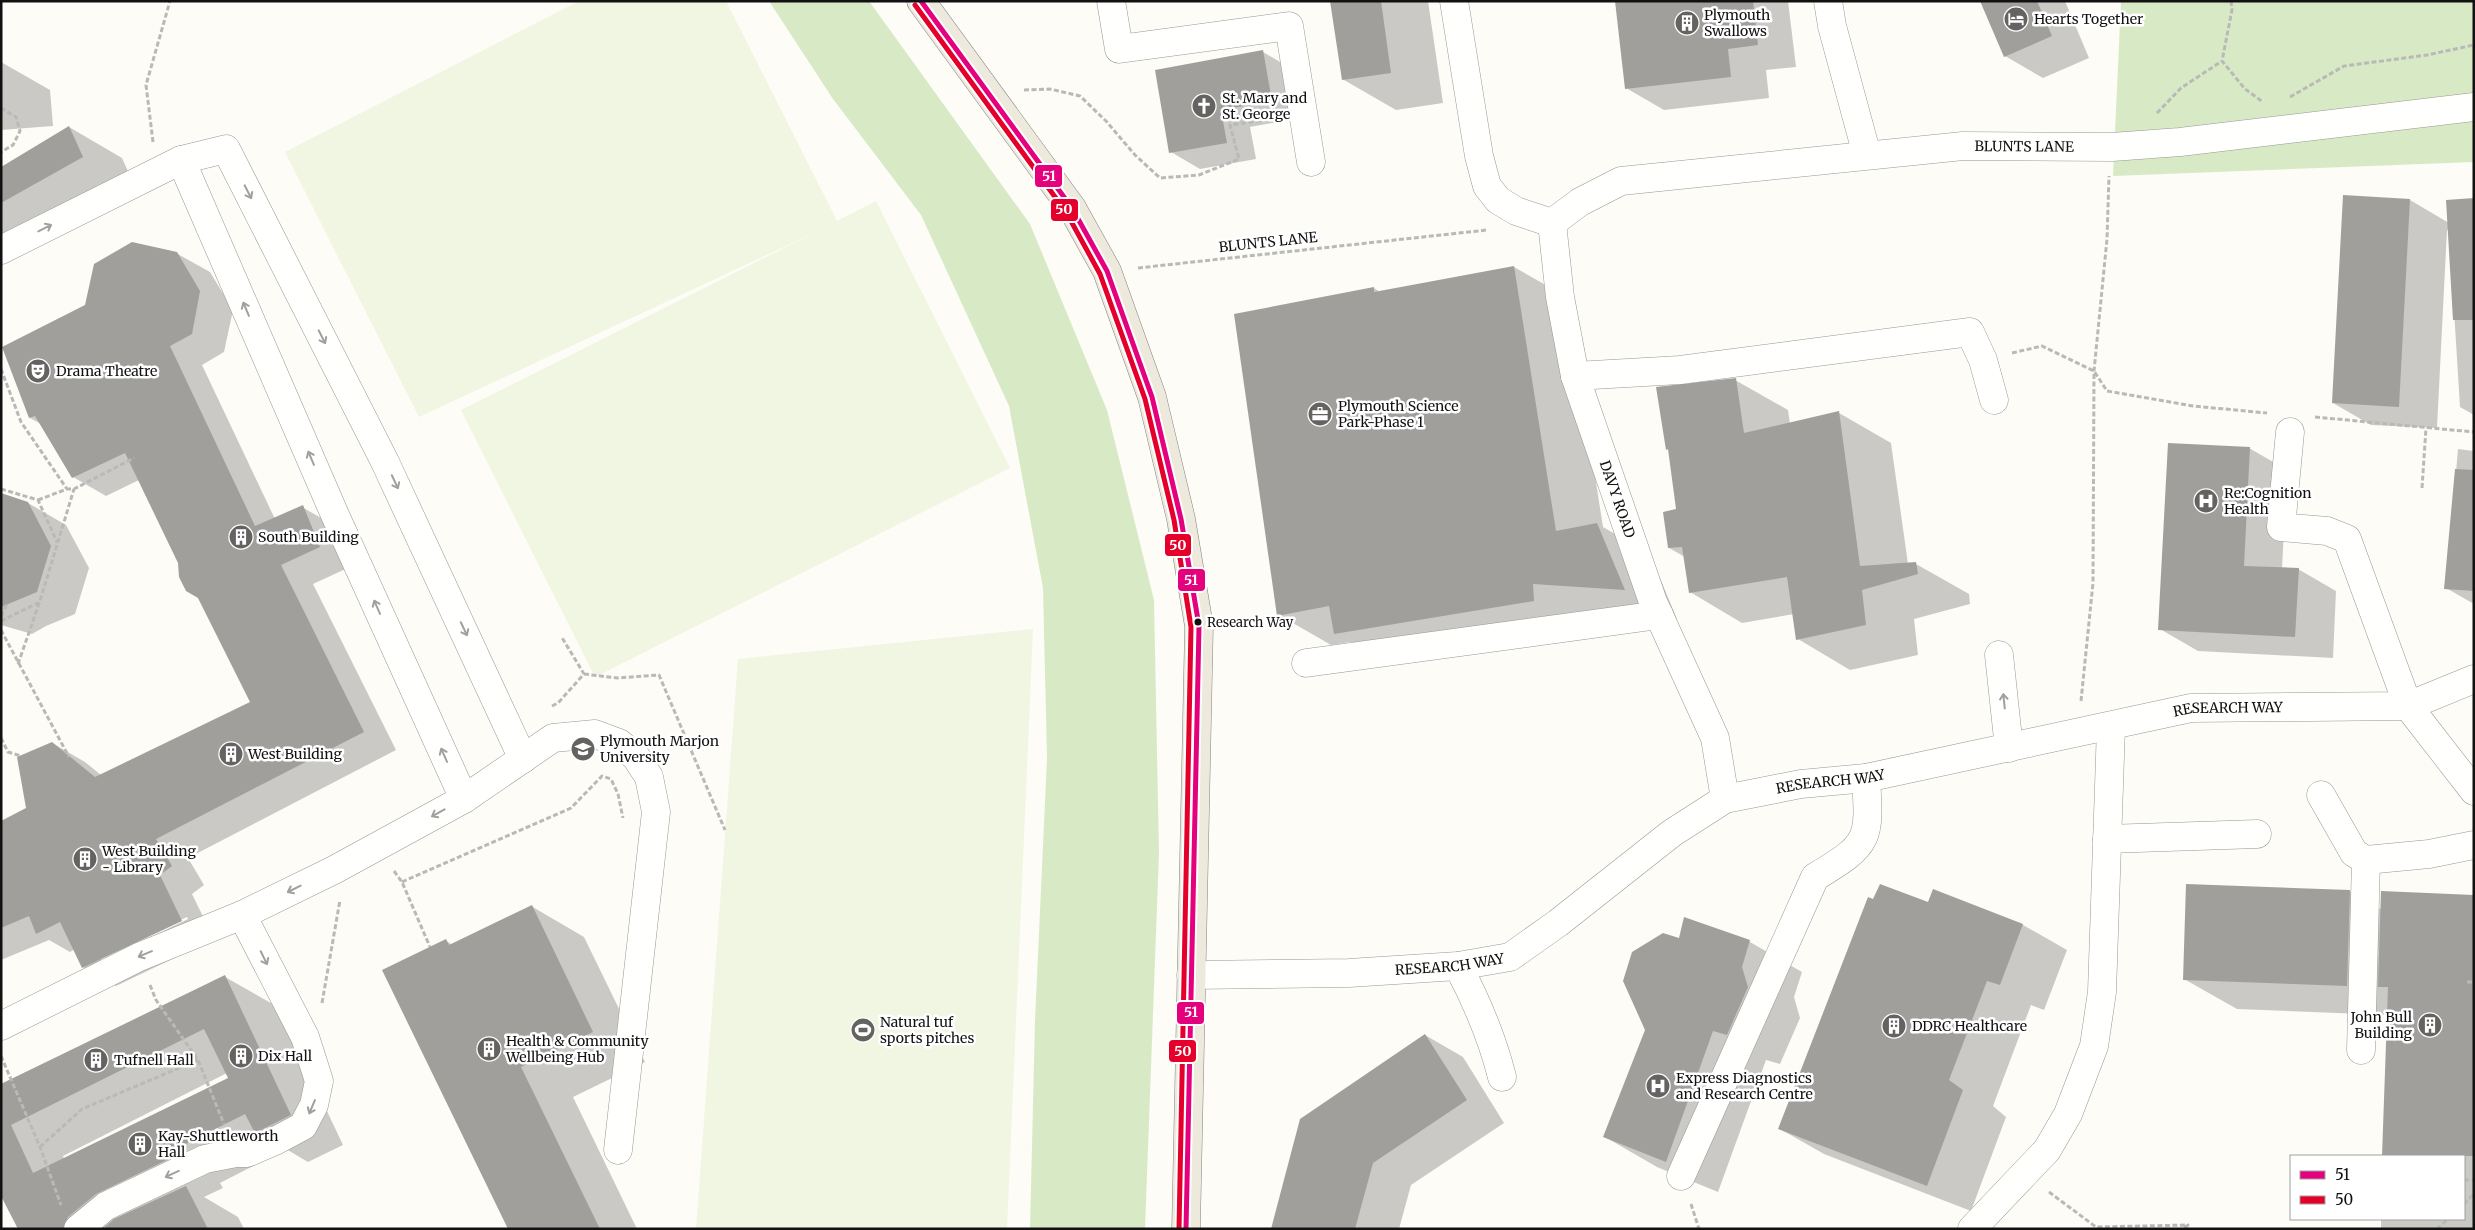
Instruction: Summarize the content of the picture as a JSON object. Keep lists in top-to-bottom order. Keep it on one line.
{"streets":{"street":["BLUNTS LANE","DAVY ROAD","RESEARCH WAY"]},"crossings":[["BLUNTS LANE","DAVY ROAD"],["DAVY ROAD","RESEARCH WAY"]],"places":{"hotel":["Hearts Together"],"building":["Plymouth Swallows","South Building","West Building","West Building - Library","John Bull Building","DDRC Healthcare","Health & Community Wellbeing Hub","Dix Hall","Tufnell Hall","Kay-Shuttleworth Hall"],"church":["St. Mary and St. George"],"theatre":["Drama Theatre"],"office":["Plymouth Science Park-Phase 1"],"hospital":["Re:Cognition Health","Express Diagnostics and Research Centre"],"other":["Research Way"],"school or university":["Plymouth Marjon University"],"sports":["Natural tuf sports pitches"]},"lines":["transit line 51","transit line 50"],"legend":["51","50"]}
